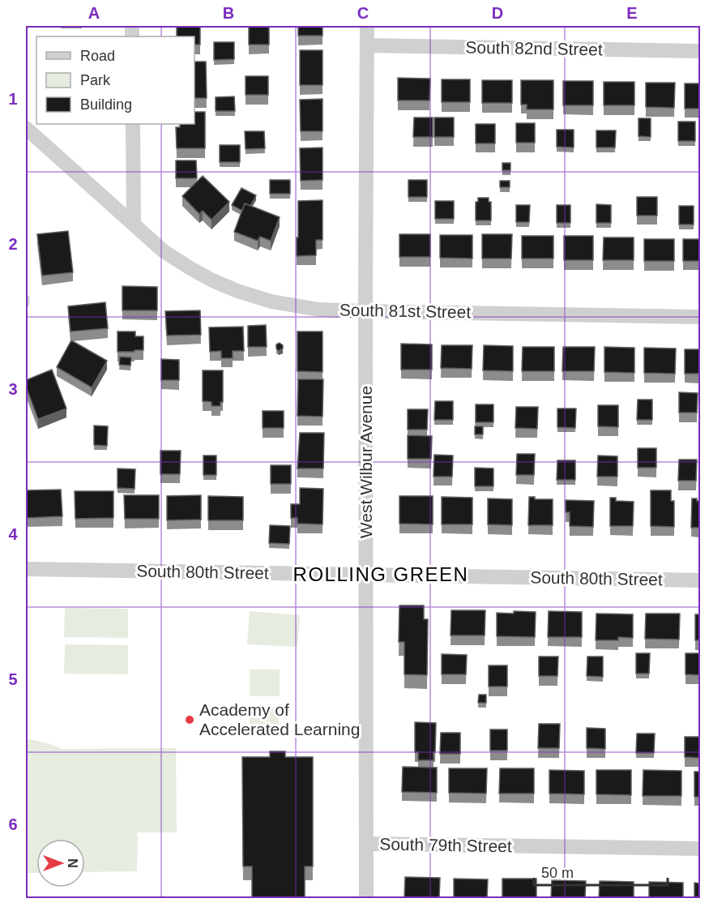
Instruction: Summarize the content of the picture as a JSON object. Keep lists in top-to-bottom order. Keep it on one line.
{"streets":{"street":["South 82nd Street","South 81st Street","West Wilbur Avenue","South 80th Street","South 79th Street"]},"crossings":[["South 82nd Street","West Wilbur Avenue"],["South 81st Street","West Wilbur Avenue"],["West Wilbur Avenue","South 80th Street"],["West Wilbur Avenue","South 79th Street"]],"districts":["ROLLING GREEN"],"places":["Academy of Accelerated Learning"],"legend":["Road","Park","Building"],"scale_bar":"50 m","north":"right","grid":{"columns":["A","B","C","D","E"],"rows":["1","2","3","4","5","6"]}}
